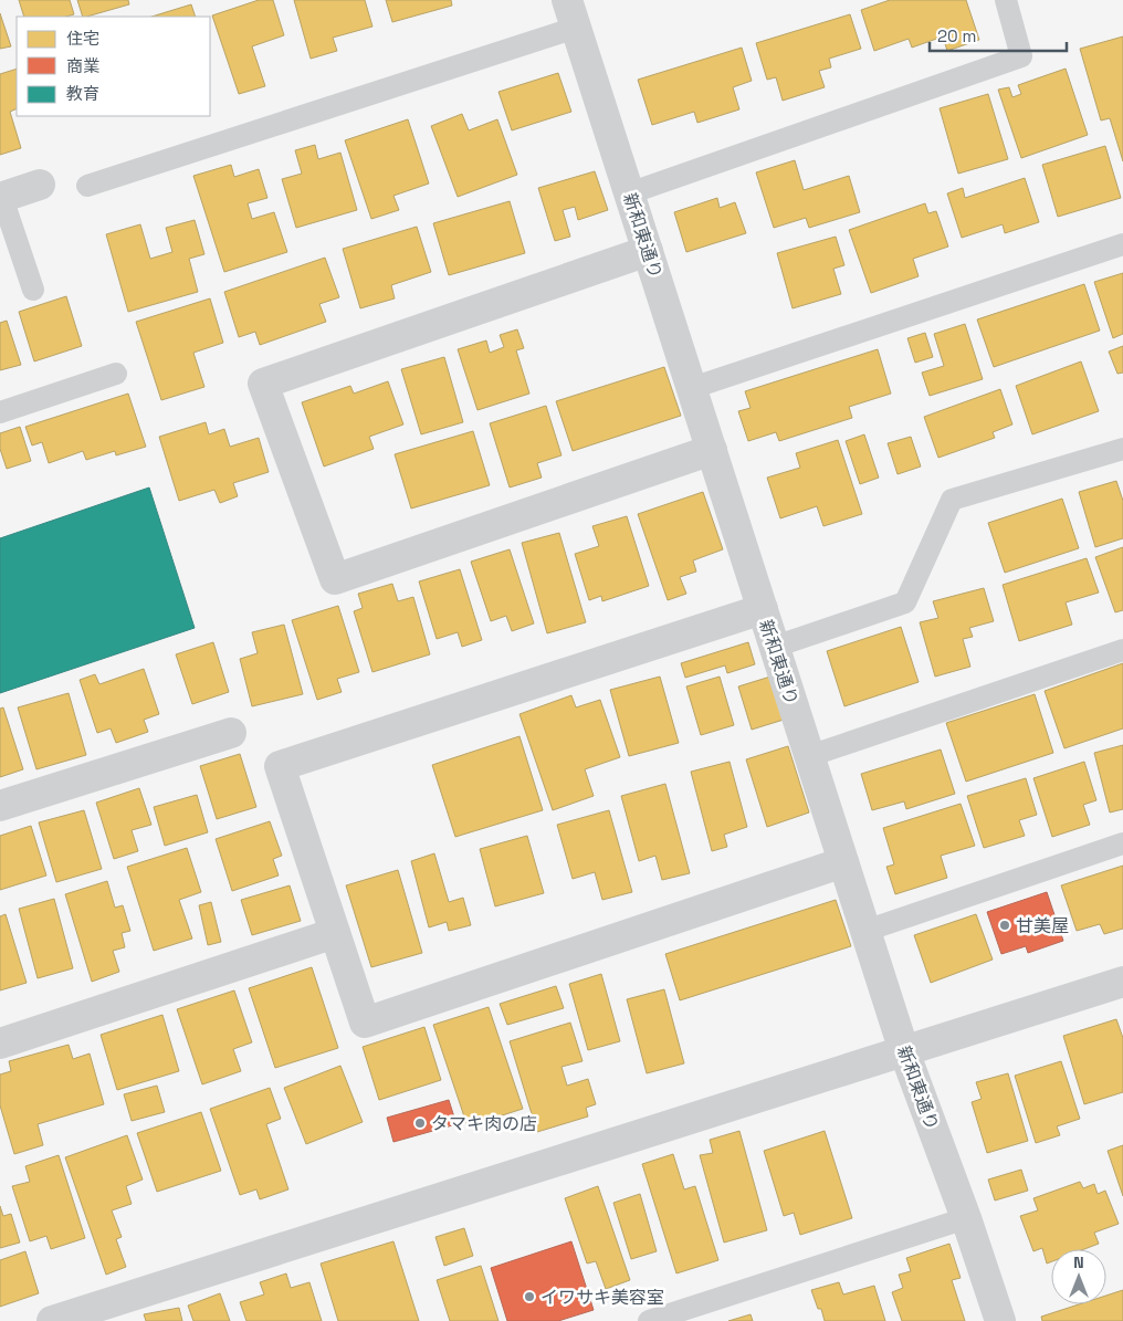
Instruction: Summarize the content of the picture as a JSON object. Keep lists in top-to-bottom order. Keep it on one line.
{"streets":{"street":["新和東通り"]},"places":["甘美屋","タマキ肉の店","イワサキ美容室"],"legend":["住宅","商業","教育"],"scale_bar":"20 m","north":"top"}
